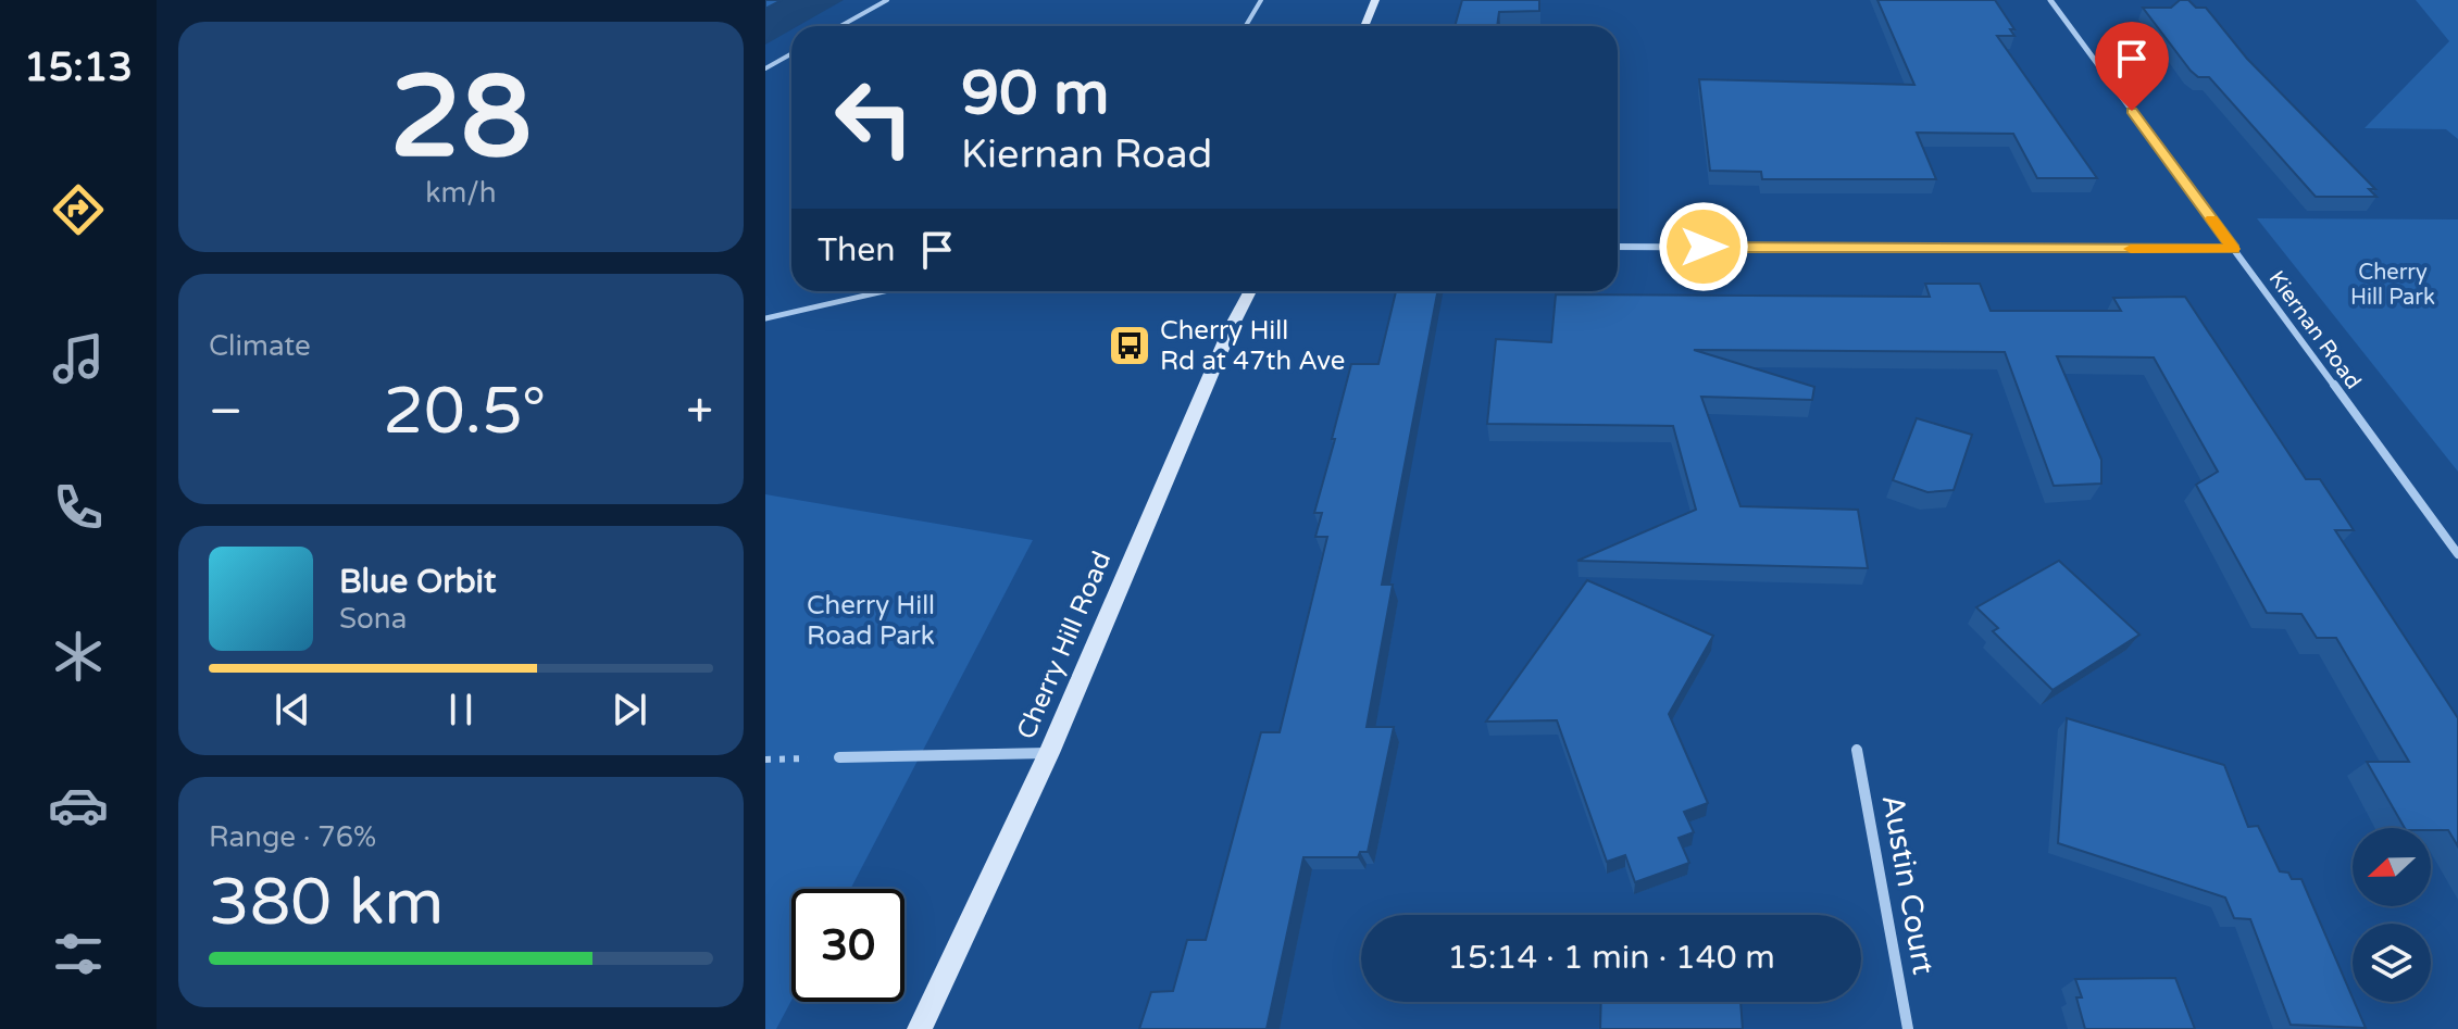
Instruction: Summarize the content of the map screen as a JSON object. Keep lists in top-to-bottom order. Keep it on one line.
{"streets":{"main road":["Cherry Hill Road"],"street":["Kiernan Road","Austin Court"]},"parks":["Cherry Hill Park","Cherry Hill Road Park"],"places":{"bus stop":["Cherry Hill Rd at 47th Ave"]},"north":"left","page":{"tabs":"15:13","tile":[["28","km/h"],"Climate",["Range · 76%","380 km"]],"turn":["90 m","Kiernan Road"],"then":"Then","heat":["−","20.5°","+"],"song":["Blue Orbit","Sona"],"limit":"30","trip":"15:14 · 1 min · 140 m"}}
